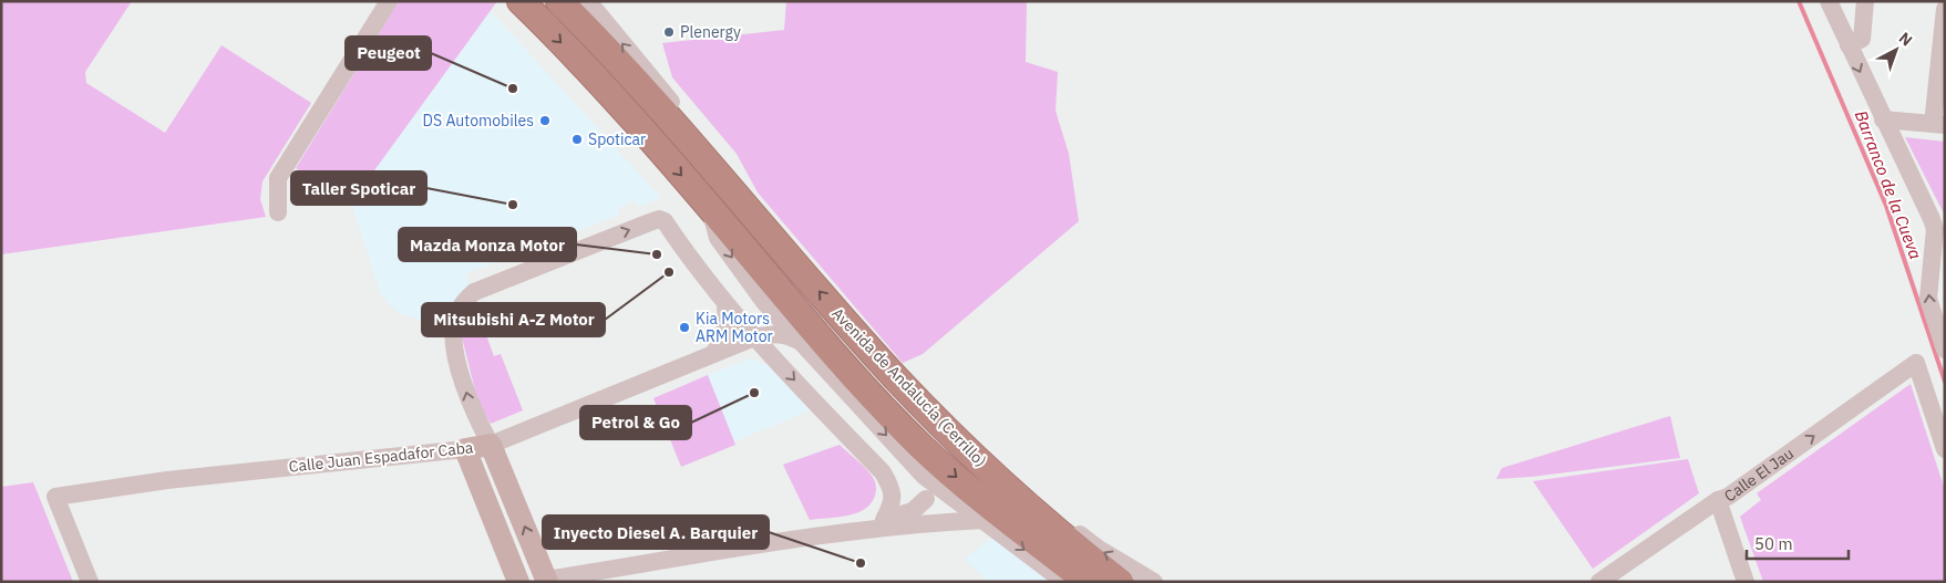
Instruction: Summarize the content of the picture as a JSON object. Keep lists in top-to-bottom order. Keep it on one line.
{"streets":{"highway":["Avenida de Andalucía (Cerrillo)"],"main road":["Calle Juan Espadafor Caba"],"street":["Calle El Jau"]},"water":["Barranco de la Cueva"],"places":["Plenergy","Peugeot","DS Automobiles","Spoticar","Taller Spoticar","Mazda Monza Motor","Mitsubishi A-Z Motor","Kia Motors ARM Motor","Petrol & Go","Inyecto Diesel A. Barquier"],"scale_bar":"50 m","north":"top right"}
